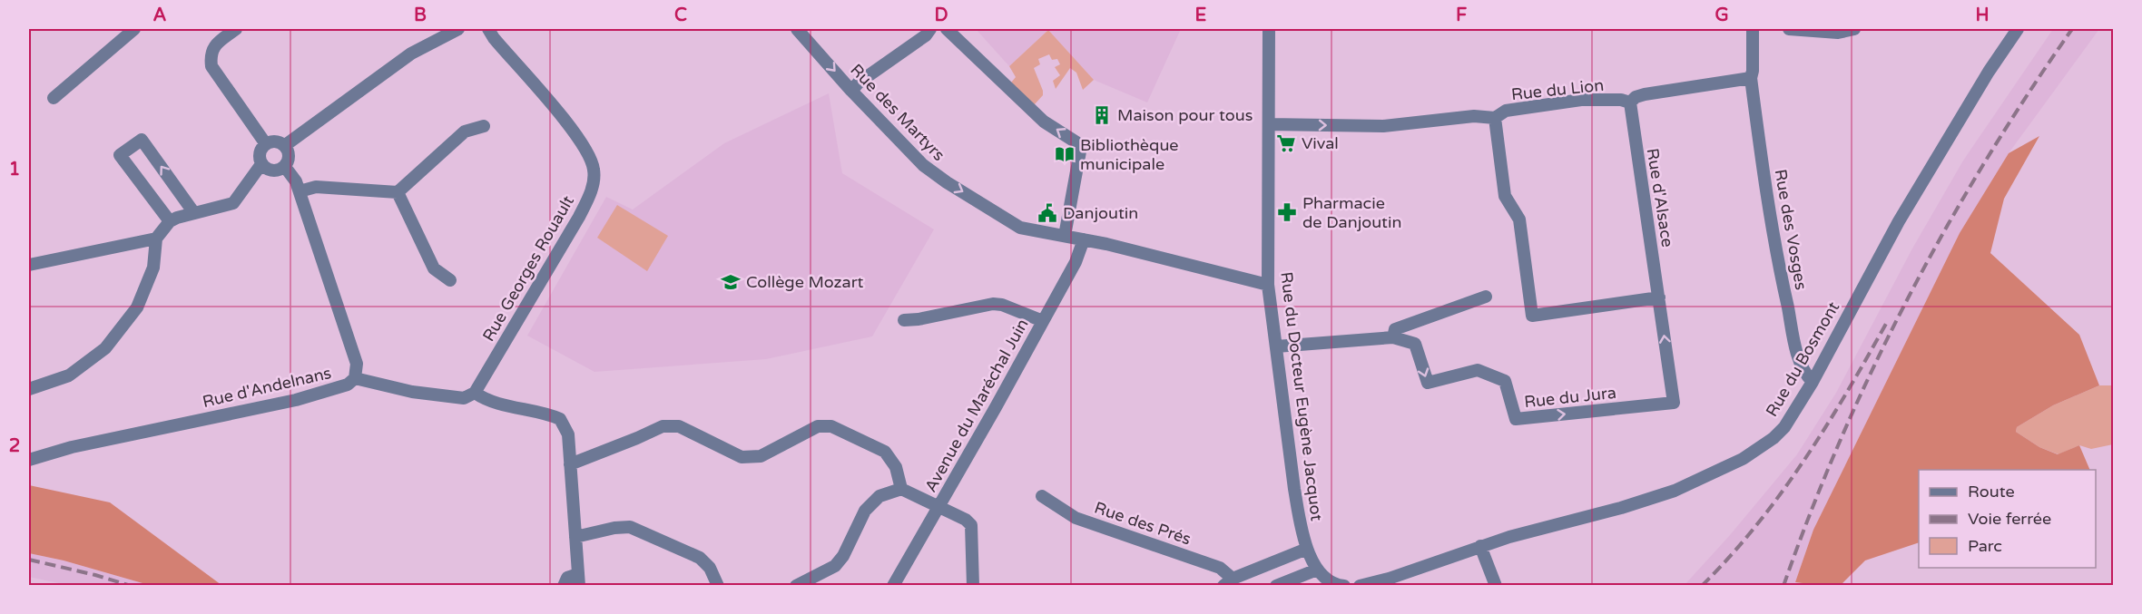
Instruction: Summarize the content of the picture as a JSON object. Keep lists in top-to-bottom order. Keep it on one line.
{"streets":{"street":["Rue du Lion","Rue des Martyrs","Rue d'Alsace","Rue des Vosges","Rue Georges Rouault","Rue du Bosmont","Rue d'Andelnans","Rue du Docteur Eugène Jacquot","Rue du Jura","Avenue du Maréchal Juin","Rue des Prés"]},"crossings":[["Rue du Lion","Rue d'Alsace"],["Rue du Lion","Rue des Vosges"],["Rue du Lion","Rue du Docteur Eugène Jacquot"],["Rue des Martyrs","Rue du Docteur Eugène Jacquot"],["Rue des Martyrs","Avenue du Maréchal Juin"],["Rue d'Alsace","Rue du Jura"],["Rue des Vosges","Rue du Bosmont"],["Rue du Docteur Eugène Jacquot","Rue du Jura"]],"one_way":["Rue du Lion","Rue des Martyrs"],"places":{"building":["Maison pour tous"],"supermarket":["Vival"],"library":["Bibliothèque municipale"],"pharmacy":["Pharmacie de Danjoutin"],"public building":["Danjoutin"],"school or university":["Collège Mozart"]},"legend":["Route","Voie ferrée","Parc"],"grid":{"columns":["A","B","C","D","E","F","G","H"],"rows":["1","2"]}}
